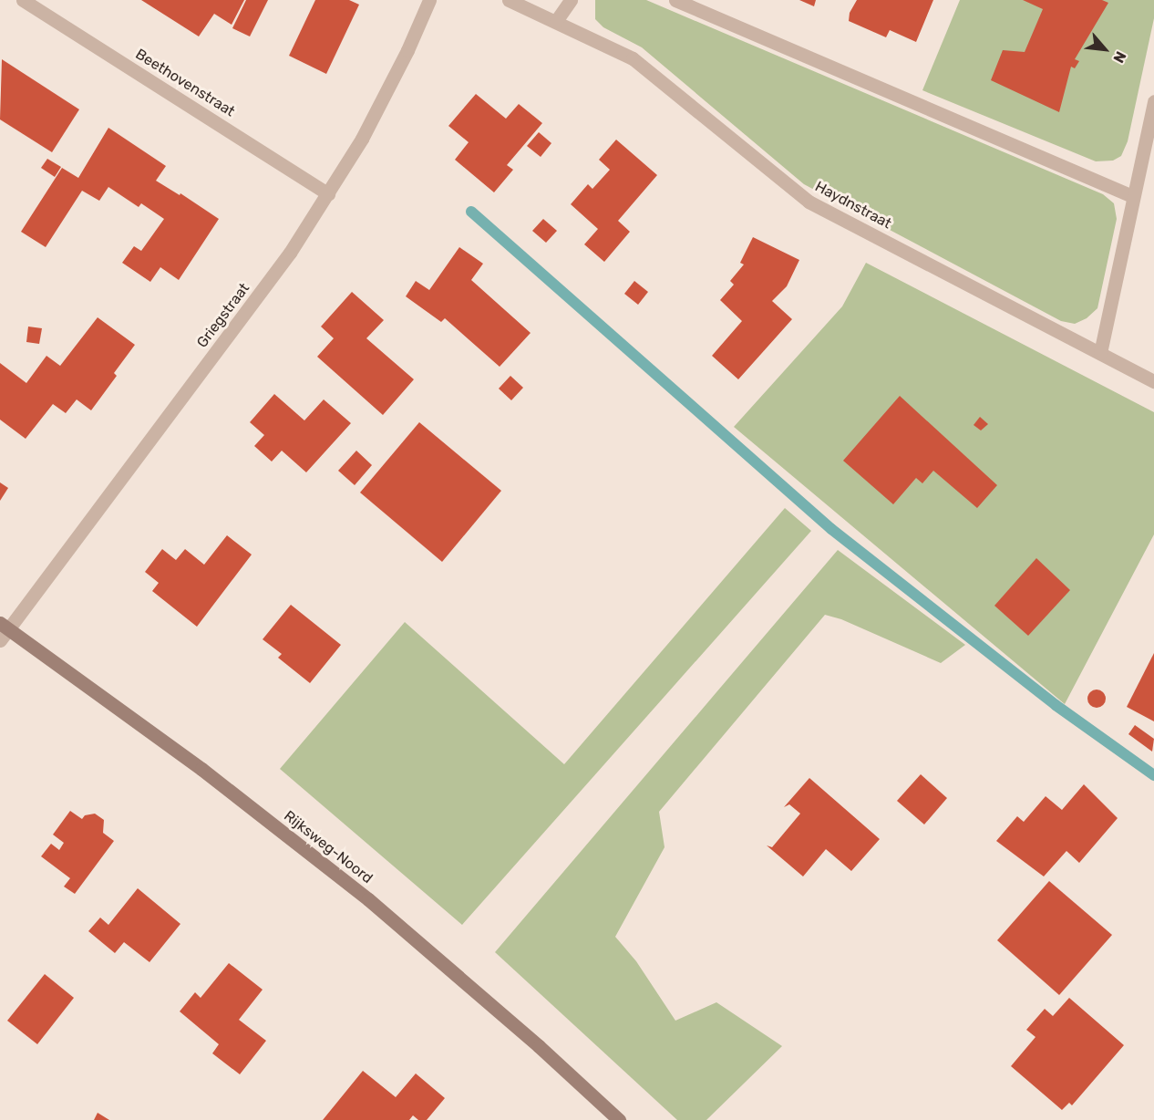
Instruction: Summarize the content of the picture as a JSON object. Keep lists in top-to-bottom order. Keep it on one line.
{"streets":{"main road":["Rijksweg-Noord"],"street":["Beethovenstraat","Haydnstraat","Griegstraat"]},"crossings":[["Beethovenstraat","Griegstraat"],["Griegstraat","Rijksweg-Noord"]],"north":"bottom right"}
